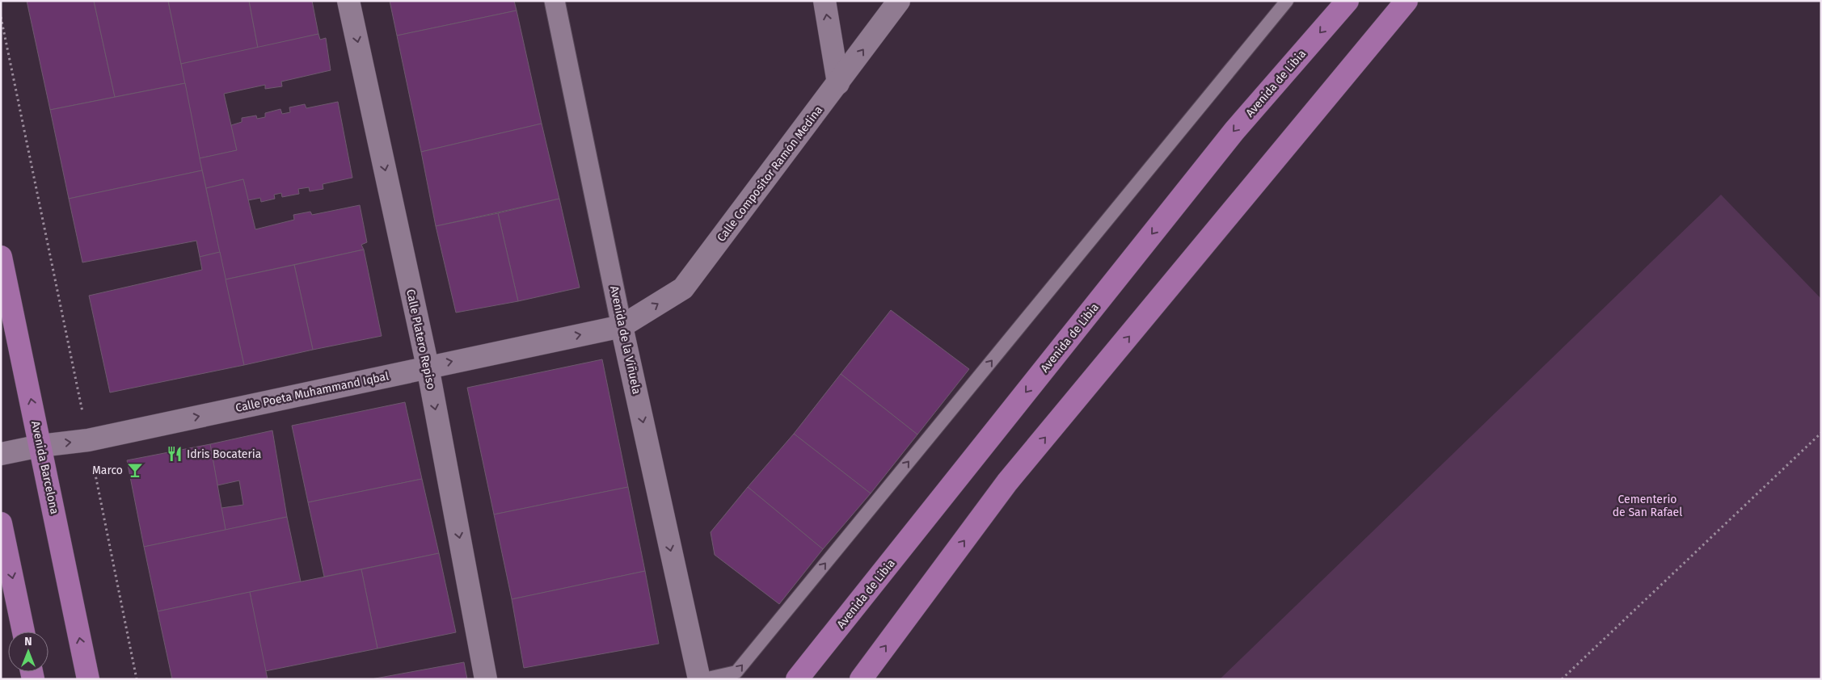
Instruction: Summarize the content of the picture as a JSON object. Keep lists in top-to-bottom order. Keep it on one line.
{"streets":{"main road":["Avenida de Libia","Avenida Barcelona"],"street":["Calle Compositor Ramón Medina","Calle Platero Repiso","Avenida de la Viñuela","Calle Poeta Muhammand Iqbal"]},"crossings":[["Calle Compositor Ramón Medina","Avenida de la Viñuela"],["Calle Compositor Ramón Medina","Calle Poeta Muhammand Iqbal"],["Calle Platero Repiso","Calle Poeta Muhammand Iqbal"],["Avenida de la Viñuela","Calle Poeta Muhammand Iqbal"],["Calle Poeta Muhammand Iqbal","Avenida Barcelona"]],"one_way":["Calle Compositor Ramón Medina","Calle Platero Repiso","Avenida de la Viñuela","Calle Poeta Muhammand Iqbal","Avenida Barcelona"],"parks":["Cementerio de San Rafael"],"places":{"restaurant":["Idris Bocateria"],"bar":["Marco"]},"north":"top"}
